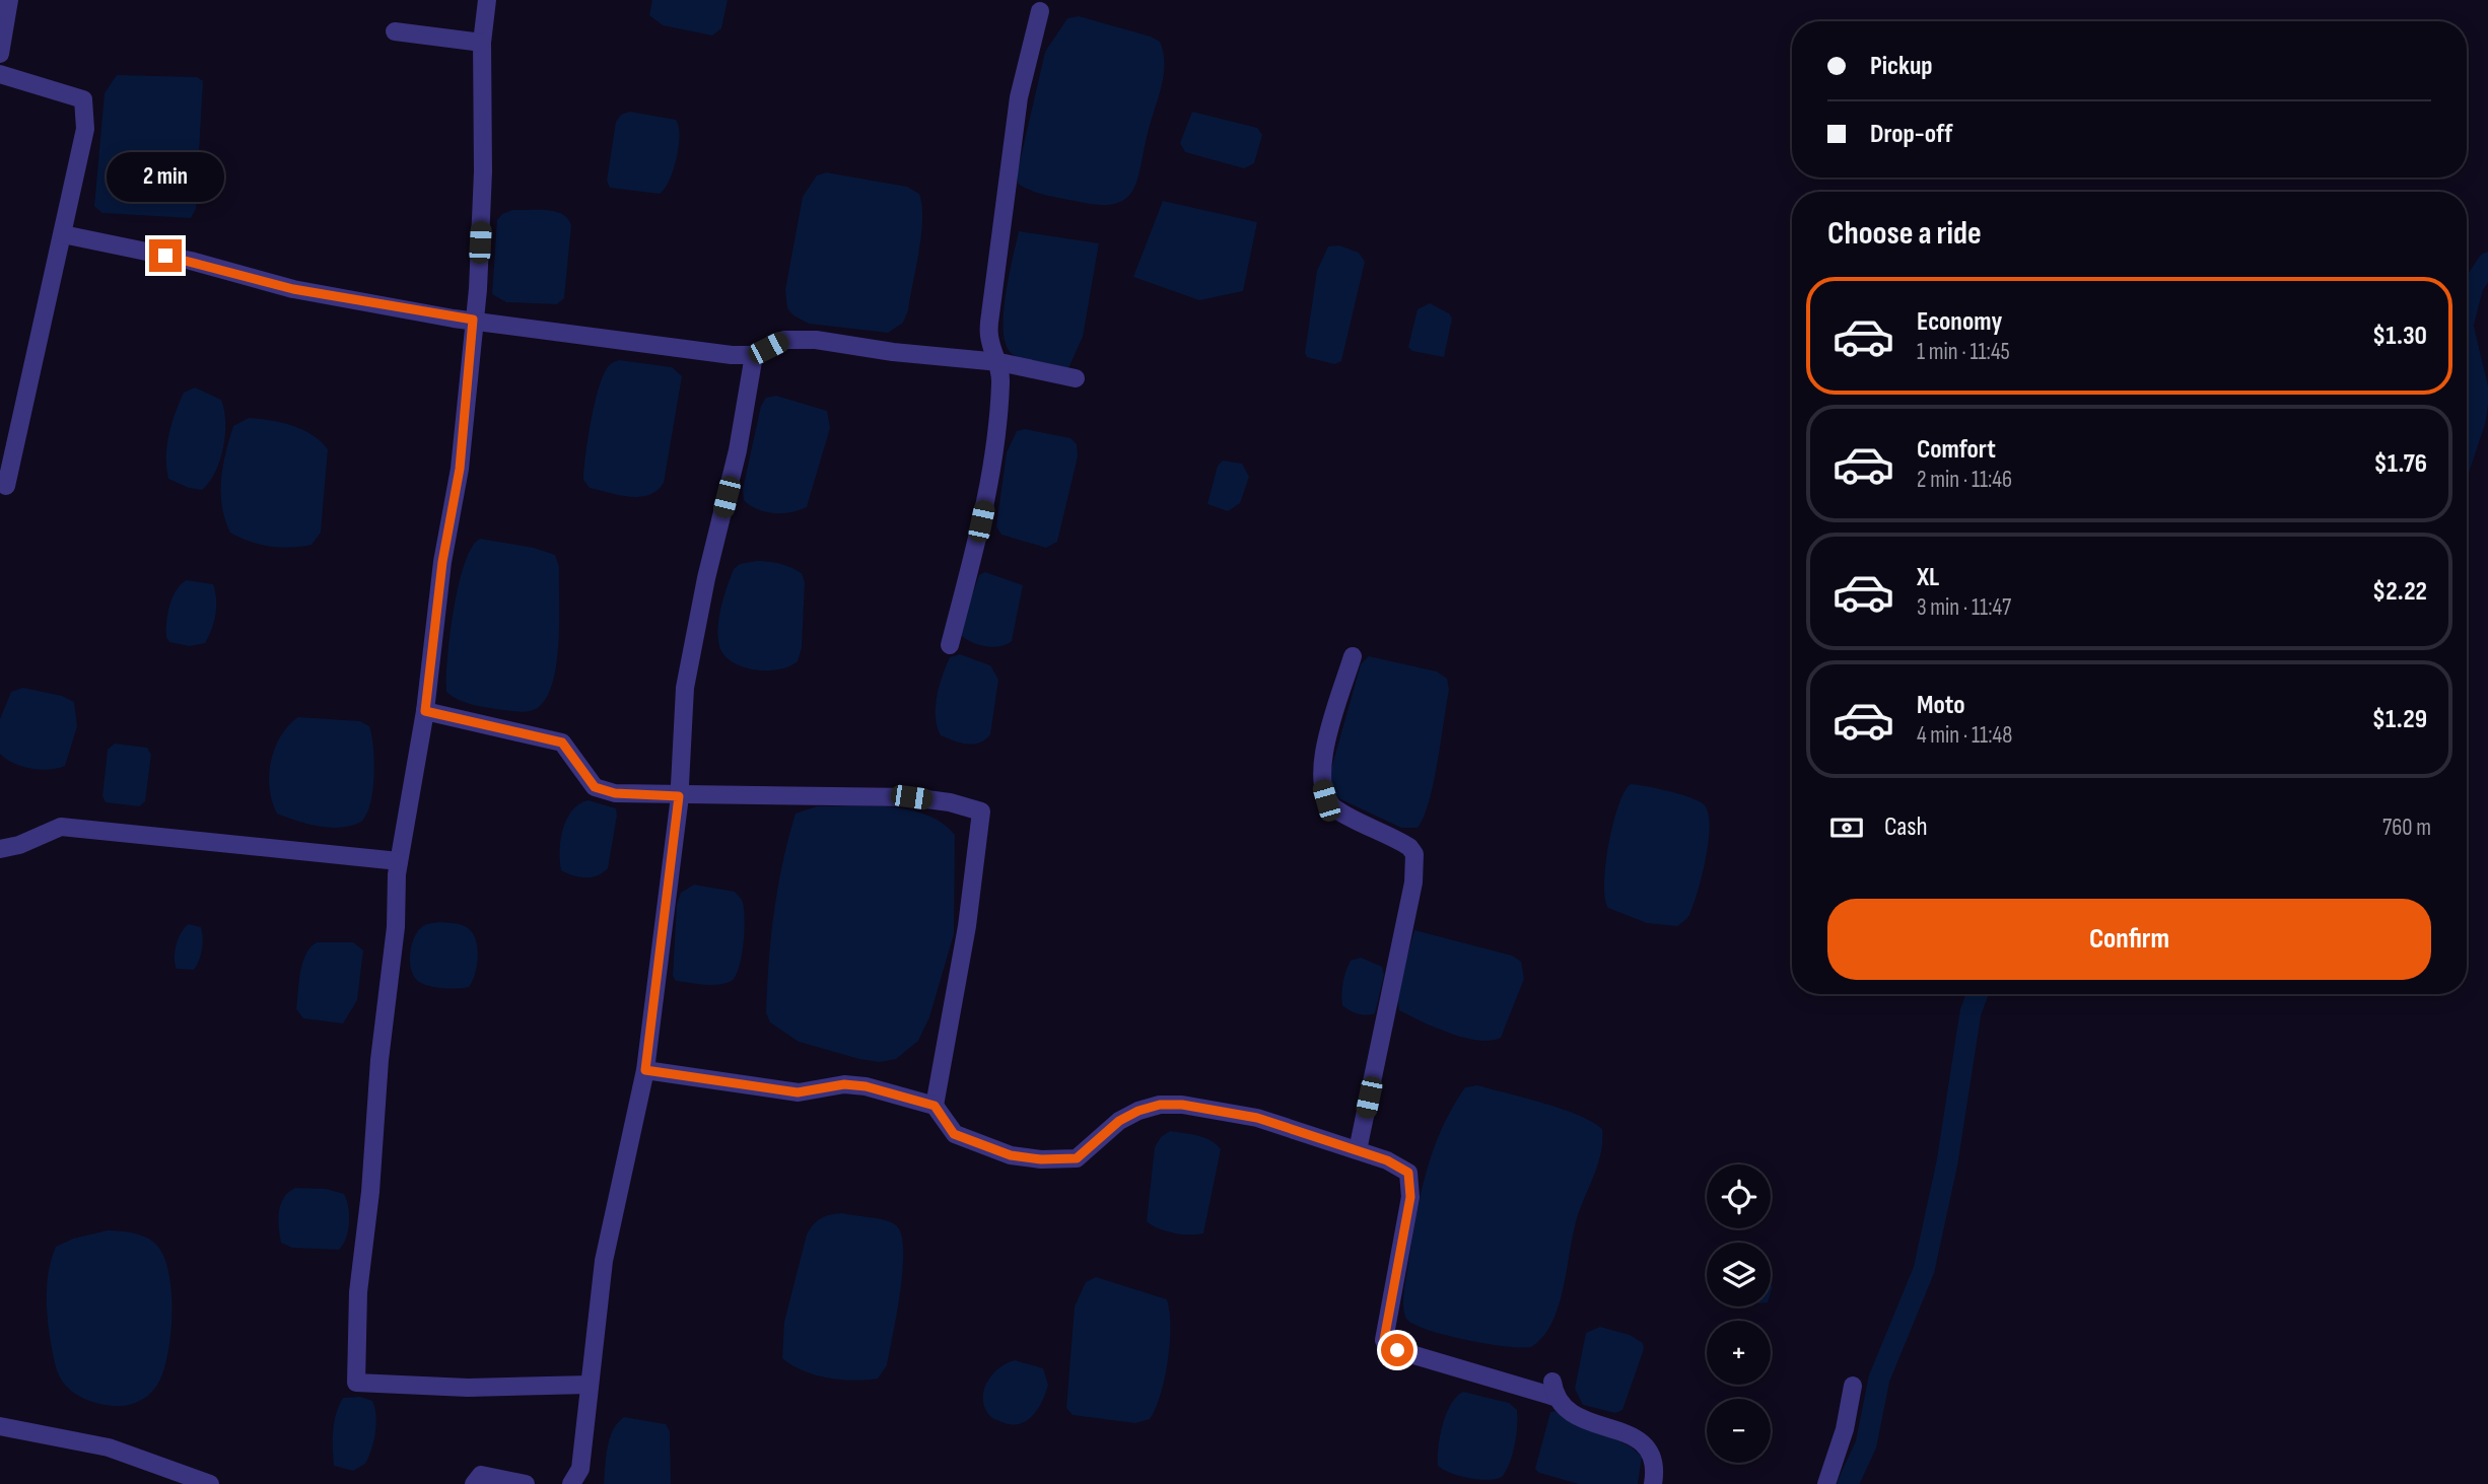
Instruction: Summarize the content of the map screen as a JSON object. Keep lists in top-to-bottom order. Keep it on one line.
{"page":{"banner":["Pickup","Drop-off"],"bubble":"2 min","heading":"Choose a ride","list":[{"name":"Economy","note":"1 min · 11:45","value":"$1.30"},{"name":"Comfort","note":"2 min · 11:46","value":"$1.76"},{"name":"XL","note":"3 min · 11:47","value":"$2.22"},{"name":"Moto","note":"4 min · 11:48","value":"$1.29"}],"pay":["Cash","760 m"],"buttons":"Confirm","map_buttons":["+","−"]}}
